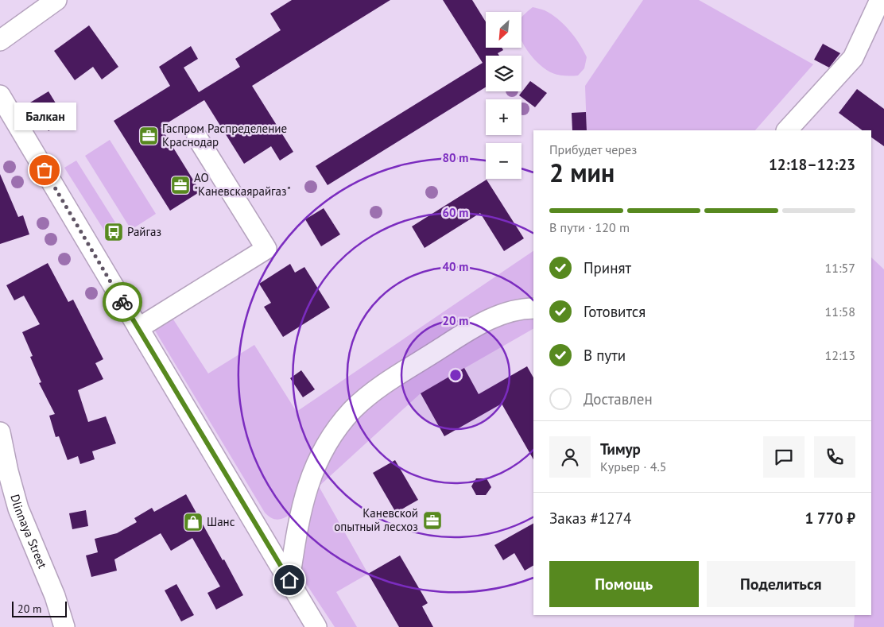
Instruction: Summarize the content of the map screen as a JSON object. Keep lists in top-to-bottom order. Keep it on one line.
{"streets":{"street":["Dlinnaya Street"]},"places":{"office":["Гаспром Распределение Краснодар","АО \"Каневскаярайгаз\"","Каневской опытный лесхоз"],"other":["Балкан"],"bus stop":["Райгаз"],"shop":["Шанс"]},"scale_bar":"20 m","north":"bottom left","page":{"map_buttons":["+","−"],"bubble":"Балкан","heading":["2 мин","Прибудет через","12:18–12:23"],"panel":["Тимур","Курьер · 4.5","Заказ #1274","1 770 ₽"],"bar":"В пути · 120 m","list":[["Принят","11:57"],["Готовится","11:58"],["В пути","12:13"],"Доставлен"],"buttons":["Помощь","Поделиться"],"scale":"20 m"},"rings":["80 m","60 m","40 m","20 m"]}
